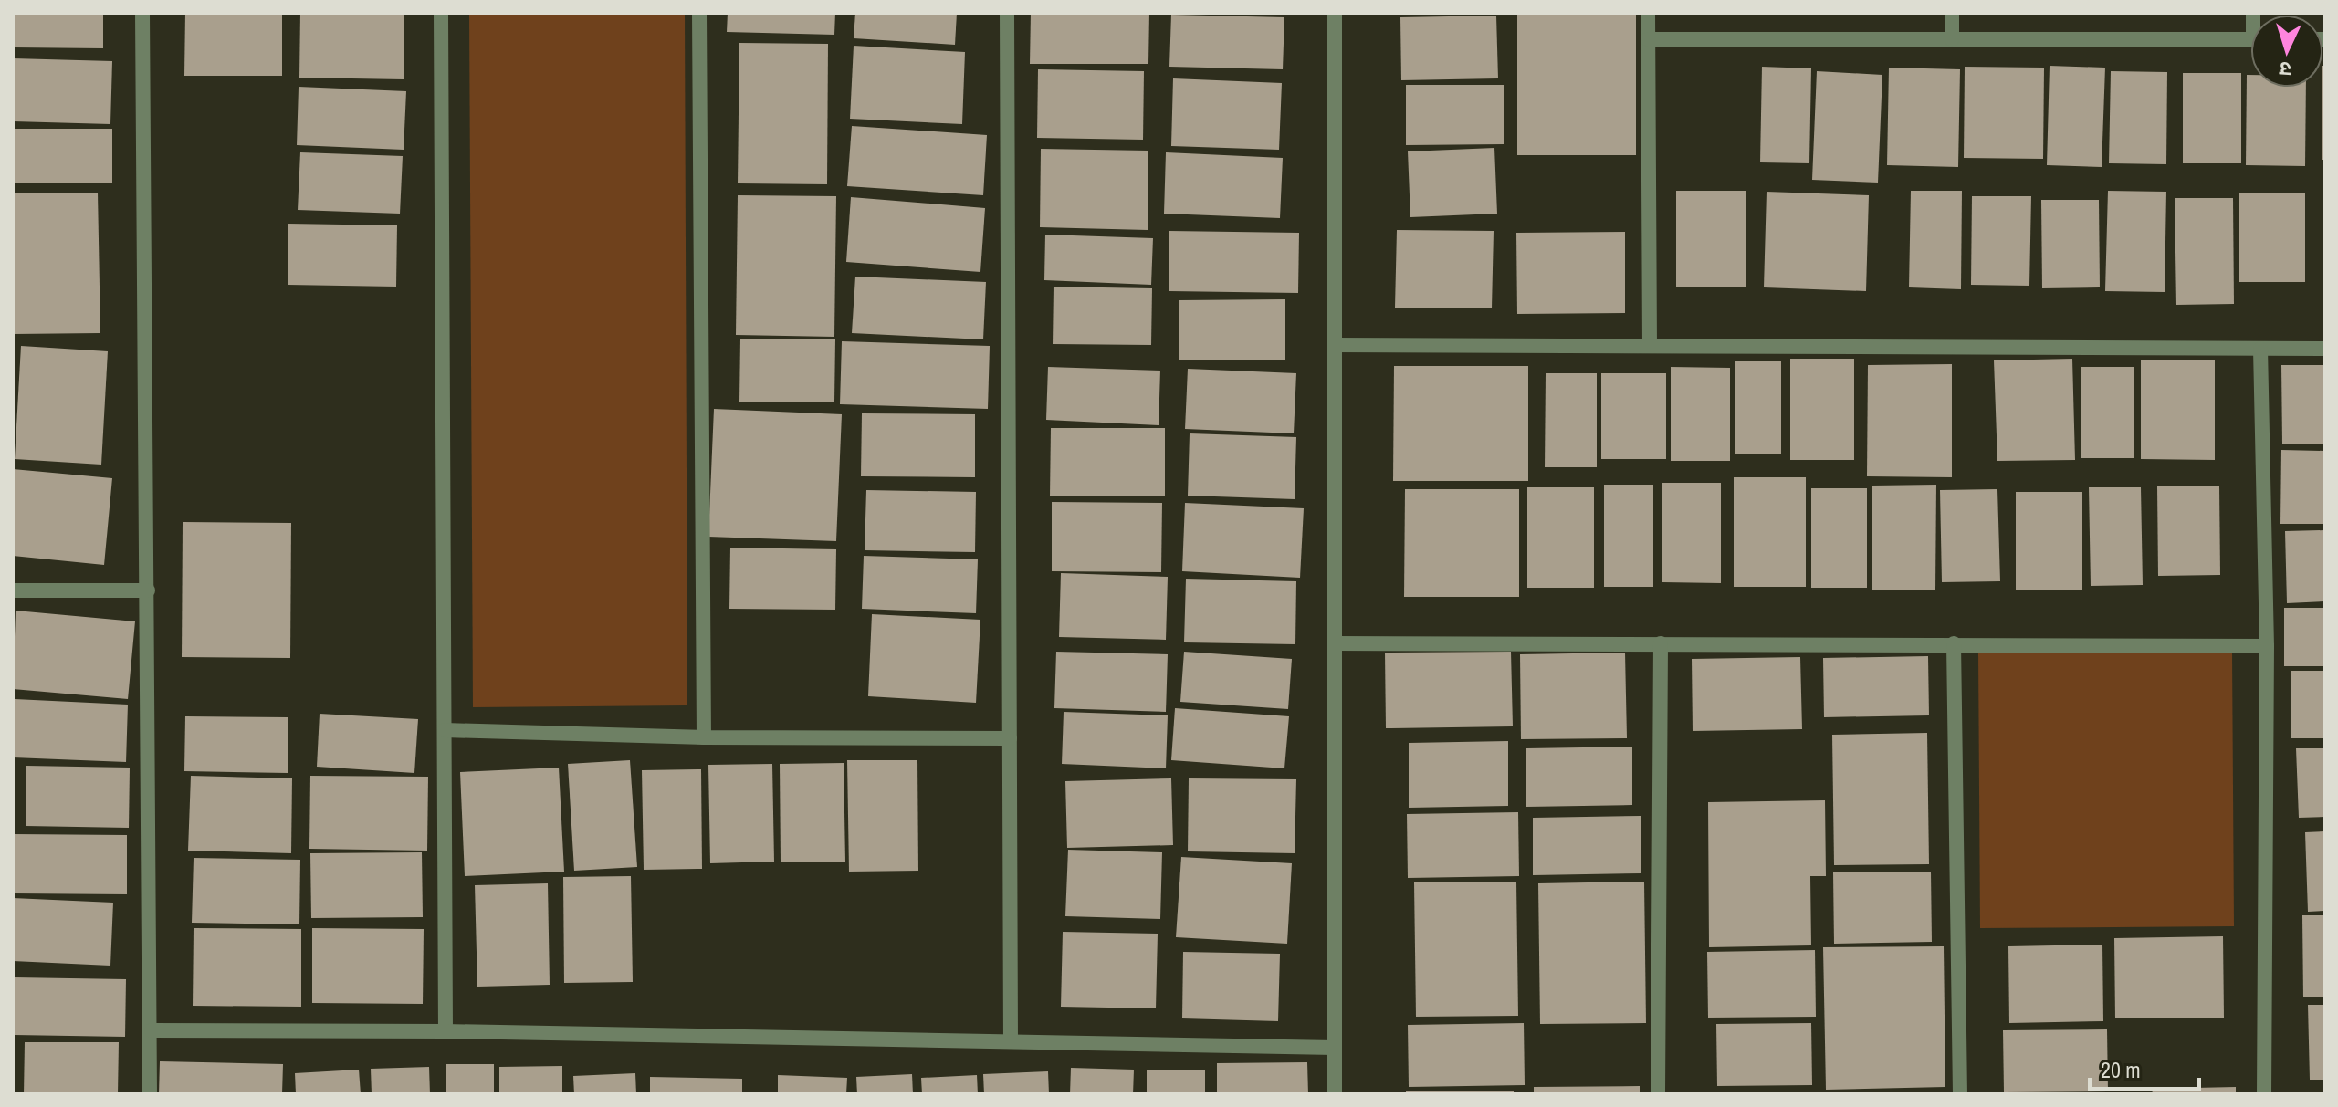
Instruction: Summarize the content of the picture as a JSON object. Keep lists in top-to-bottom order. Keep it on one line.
{"scale_bar":"20 m","north":"bottom"}
